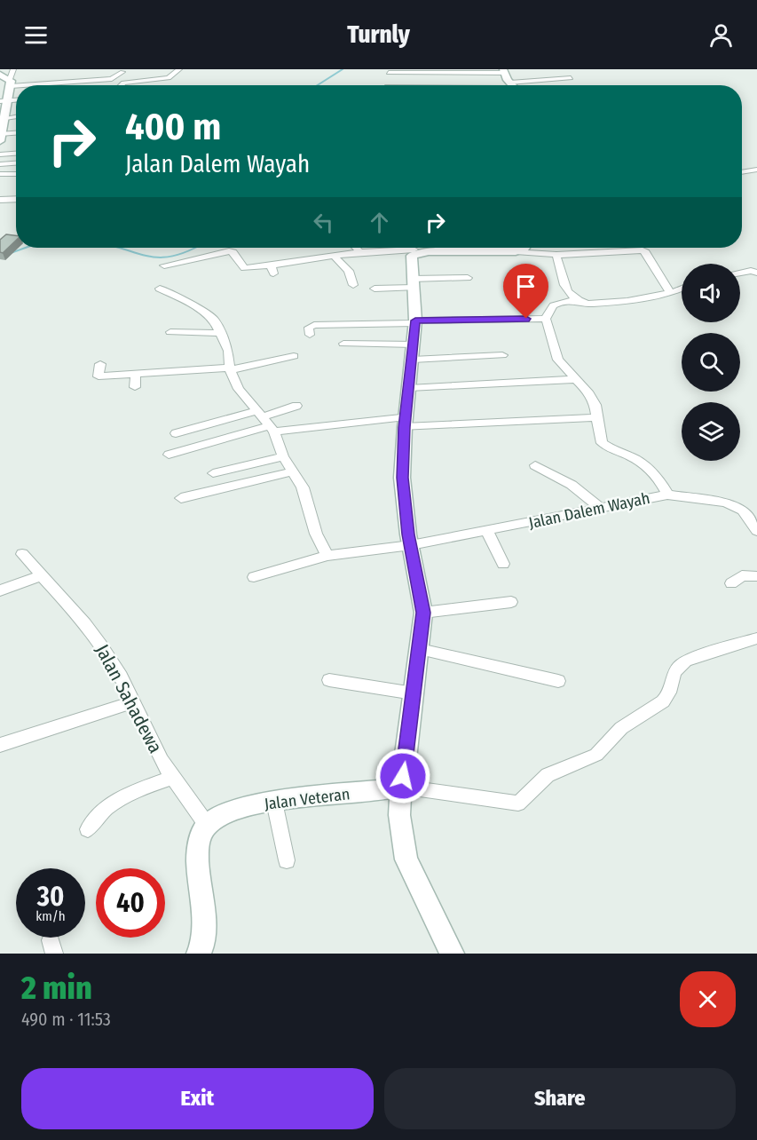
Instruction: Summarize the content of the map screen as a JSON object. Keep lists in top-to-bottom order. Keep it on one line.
{"streets":{"street":["Jalan Dalem Wayah","Jalan Sahadewa","Jalan Veteran"]},"crossings":[["Jalan Sahadewa","Jalan Veteran"]],"page":{"header":"Turnly","turn":["400 m","Jalan Dalem Wayah"],"speed":"30 km/h","limit":"40","heading":["2 min","490 m · 11:53"],"buttons":["Exit","Share"]}}
